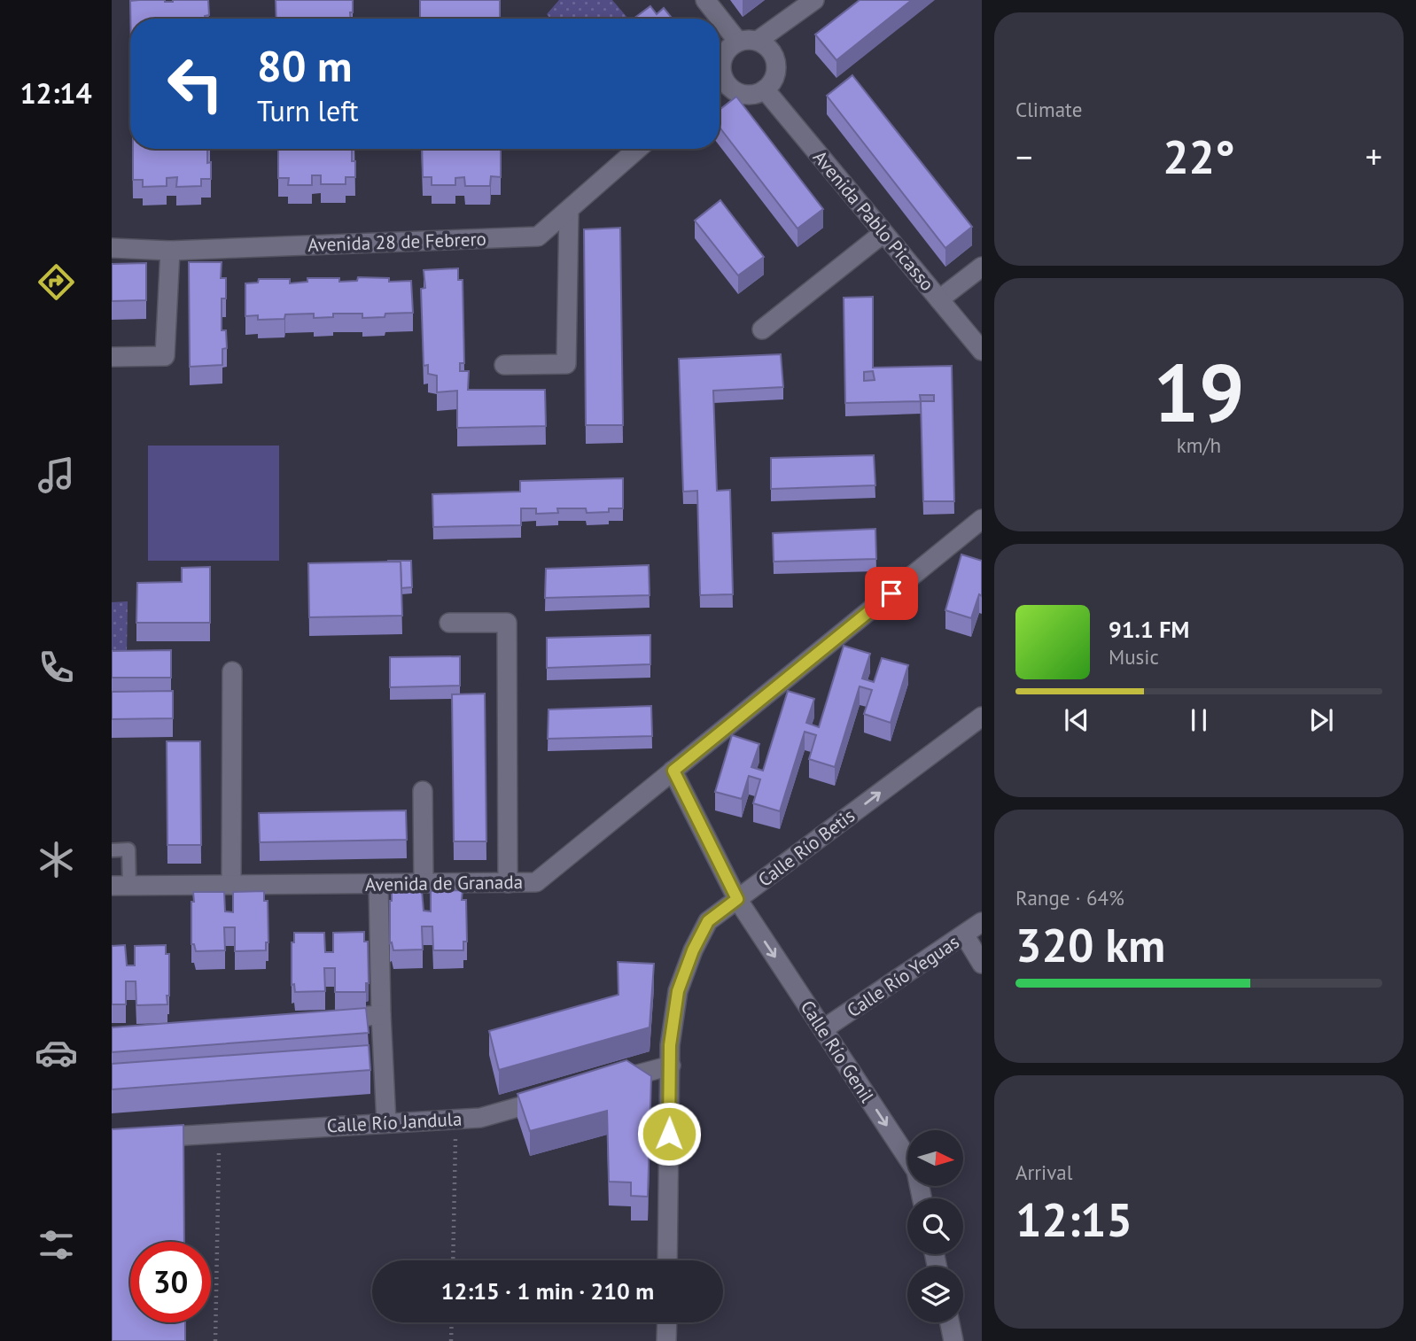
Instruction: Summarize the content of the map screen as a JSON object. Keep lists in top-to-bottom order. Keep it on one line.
{"streets":{"street":["Avenida Pablo Picasso","Avenida 28 de Febrero","Calle Río Betis","Avenida de Granada","Calle Río Yeguas","Calle Río Genil","Calle Río Jandula"]},"crossings":[["Calle Río Betis","Calle Río Genil"],["Avenida de Granada","Calle Río Genil"],["Calle Río Yeguas","Calle Río Genil"]],"one_way":["Calle Río Betis","Calle Río Genil"],"north":"right","page":{"tabs":"12:14","tile":["Climate",["19","km/h"],["Range · 64%","320 km"],["Arrival","12:15"]],"turn":["80 m","Turn left"],"heat":["−","22°","+"],"song":["91.1 FM","Music"],"limit":"30","trip":"12:15 · 1 min · 210 m"}}
